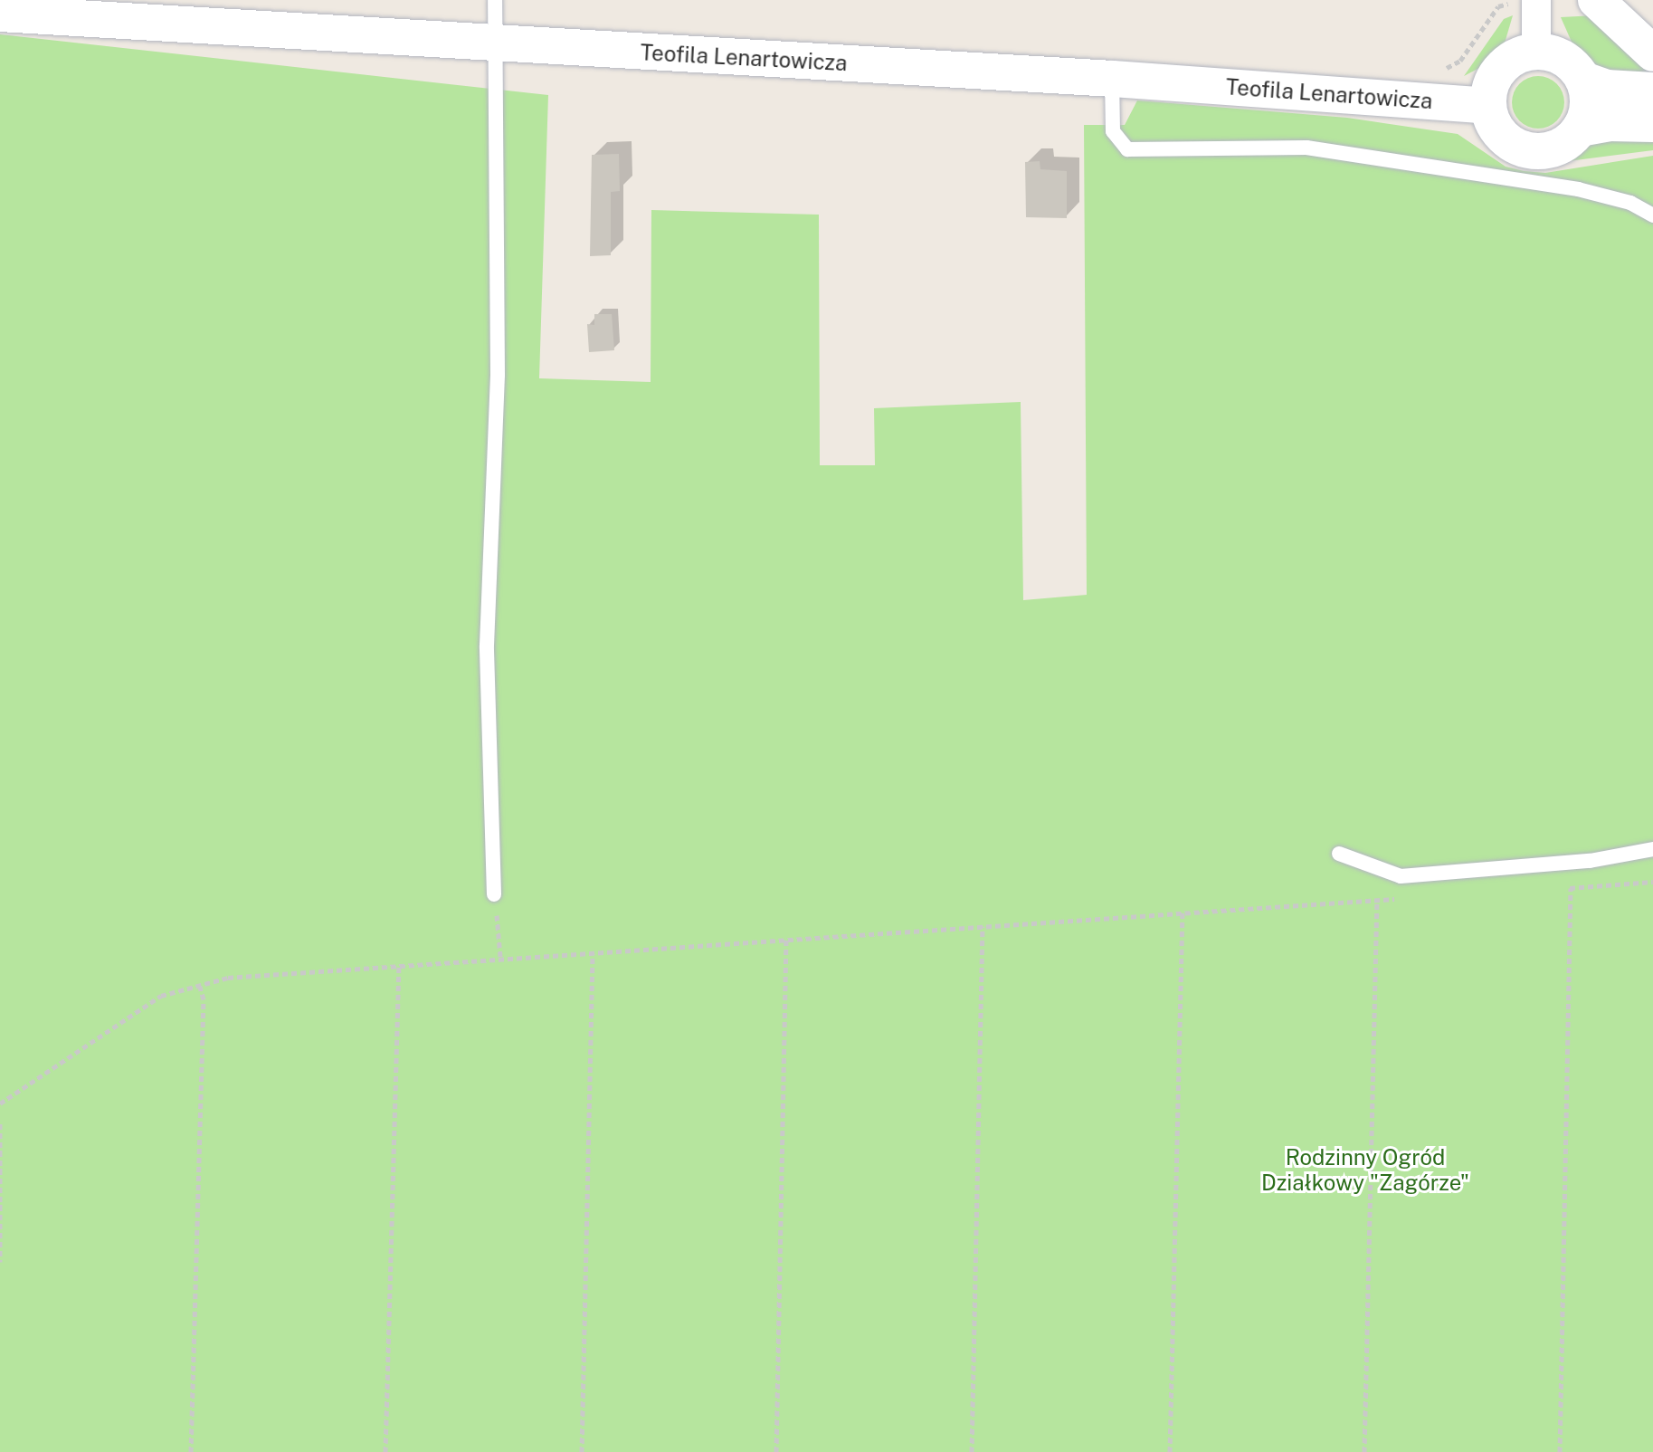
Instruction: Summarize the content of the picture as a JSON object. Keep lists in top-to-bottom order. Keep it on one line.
{"streets":{"street":["Teofila Lenartowicza"]},"parks":["Rodzinny Ogród Działkowy \"Zagórze\""]}
